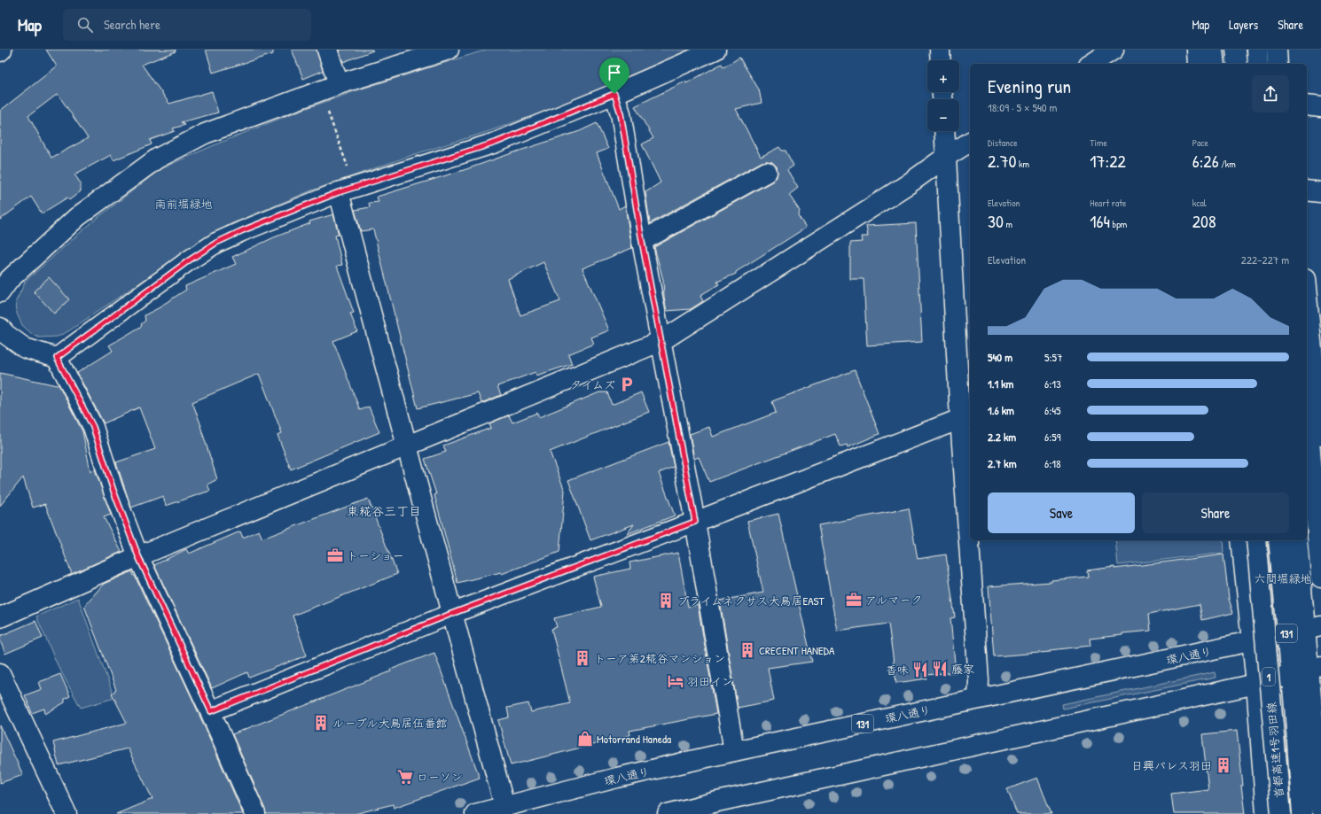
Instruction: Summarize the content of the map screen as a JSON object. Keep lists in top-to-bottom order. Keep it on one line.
{"streets":{"main road":["131","環八通り","1","首都高速1号羽田線"]},"districts":["東糀谷三丁目"],"parks":["南前堀緑地","六間堀緑地"],"places":{"parking":["タイムズ"],"office":["トーショー","アルマーク"],"building":["プライムネクサス大鳥居EAST","CRECENT HANEDA","トーア第2糀谷マンション","ルーブル大鳥居伍番館","日興パレス羽田"],"restaurant":["藤家","香味"],"hotel":["羽田イン"],"shop":["Motorrand Haneda"],"supermarket":["ローソン"]},"page":{"header":"Map","search":"Search here","nav":["Map","Layers","Share"],"map_buttons":["+","−"],"heading":["Evening run","18:09 · 5 × 540 m"],"stats":[["Distance","2.70 km"],["Time","17:22"],["Pace","6:26 /km"],["Elevation","30 m"],["Heart rate","164 bpm"],["kcal","208"]],"chart":["Elevation","222–227 m"],"list":[{"name":"540 m","note":"5:57"},{"name":"1.1 km","note":"6:13"},{"name":"1.6 km","note":"6:45"},{"name":"2.2 km","note":"6:59"},{"name":"2.7 km","note":"6:18"}],"buttons":["Save","Share"]}}
